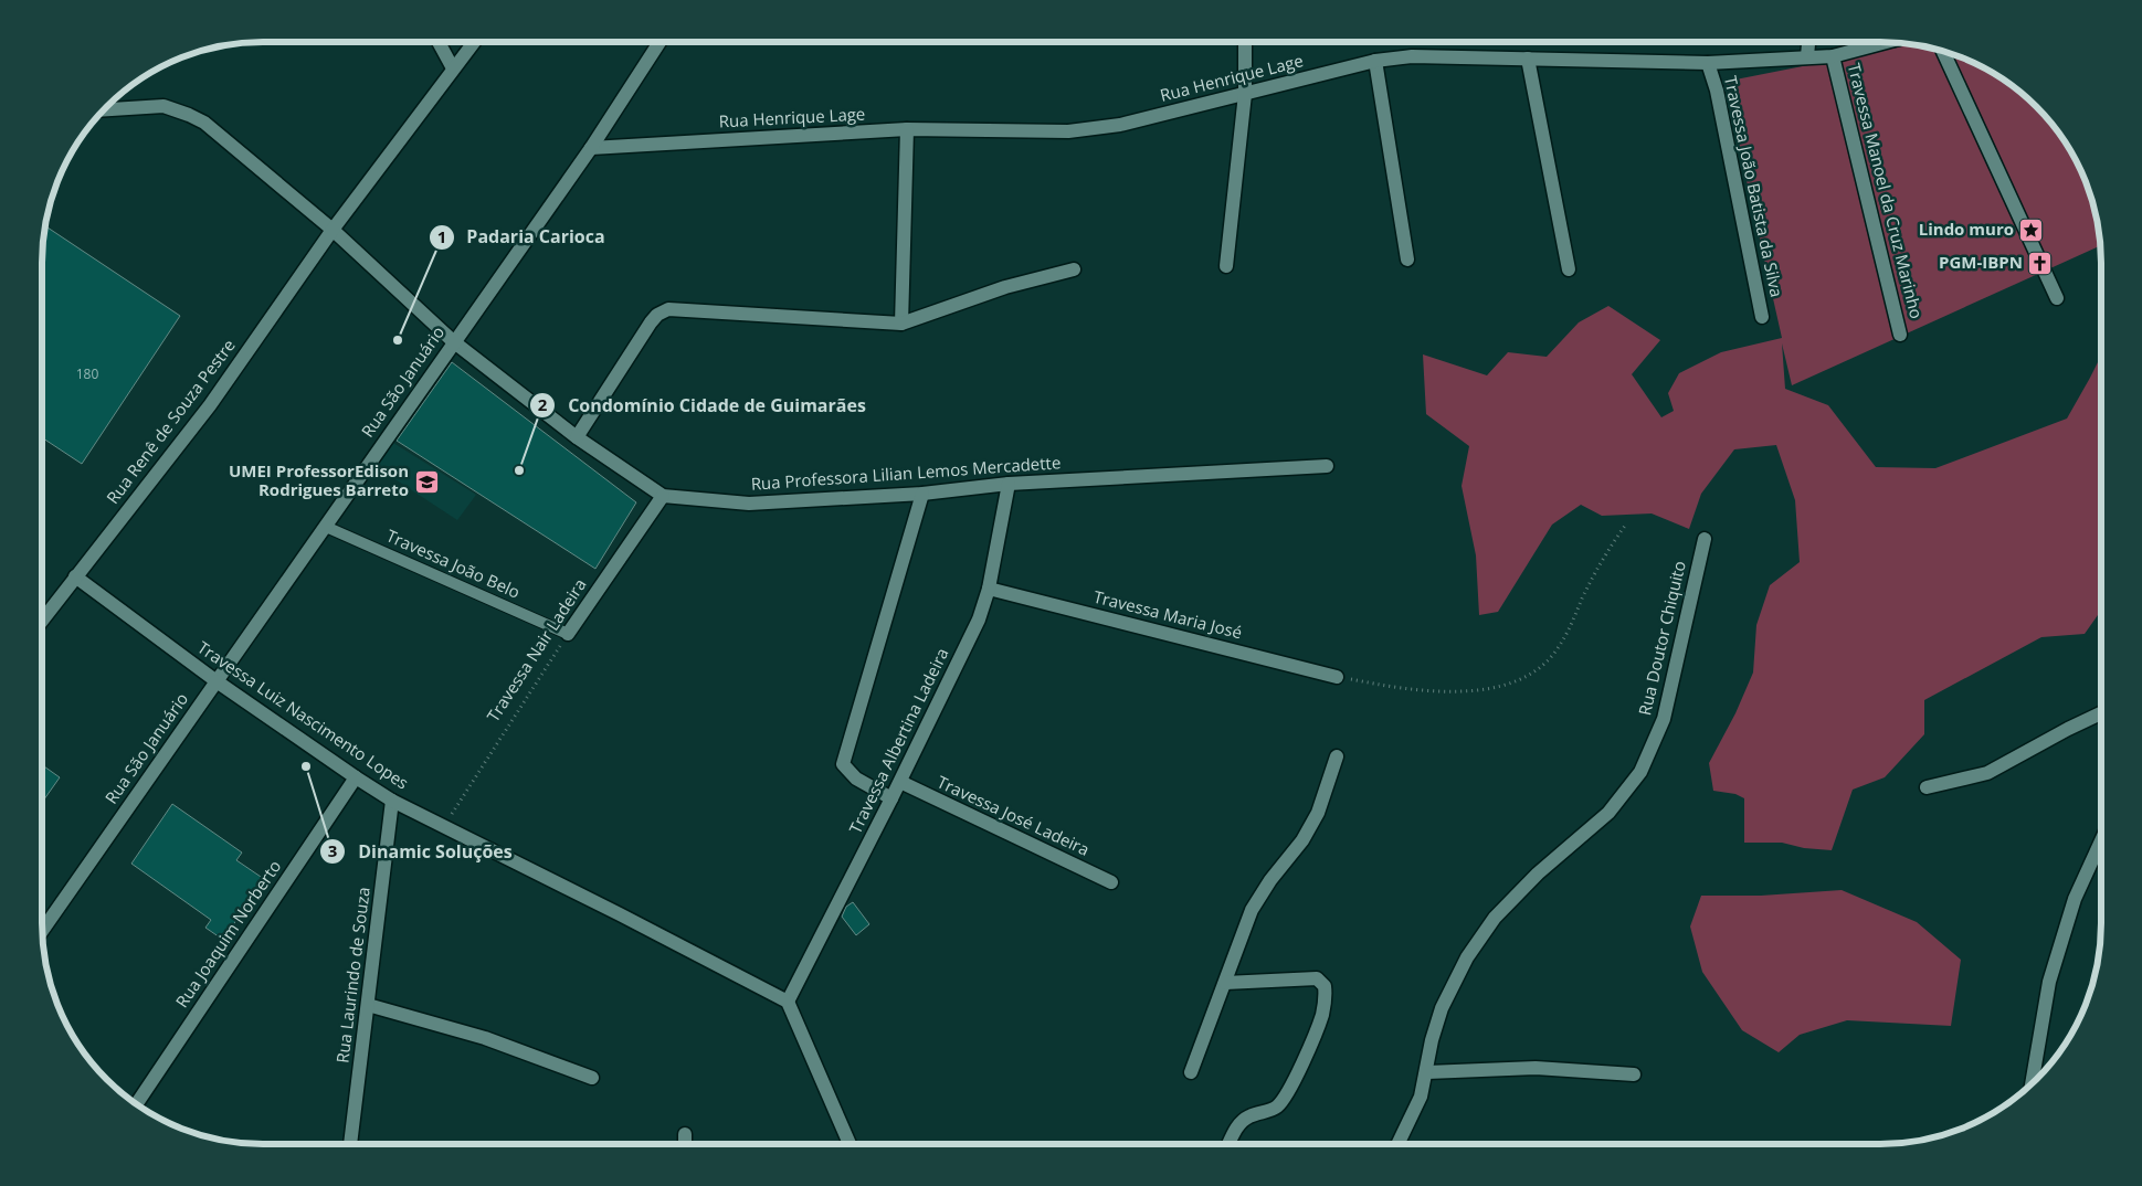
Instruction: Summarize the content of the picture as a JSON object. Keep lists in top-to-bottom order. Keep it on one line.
{"streets":{"street":["Rua Henrique Lage","Travessa João Batista da Silva","Travessa Manoel da Cruz Marinho","Rua São Januário","Rua Renê de Souza Pestre","Rua Professora Lilian Lemos Mercadette","Travessa João Belo","Travessa Maria José","Rua Doutor Chiquito","Travessa Nair Ladeira","Travessa Luiz Nascimento Lopes","Travessa Albertina Ladeira","Travessa José Ladeira","Rua Joaquim Norberto","Rua Laurindo de Souza"]},"crossings":[["Rua Henrique Lage","Travessa João Batista da Silva"],["Rua Henrique Lage","Travessa Manoel da Cruz Marinho"],["Rua Henrique Lage","Rua São Januário"],["Rua São Januário","Rua Professora Lilian Lemos Mercadette"],["Rua São Januário","Travessa João Belo"],["Rua São Januário","Travessa Luiz Nascimento Lopes"],["Rua Renê de Souza Pestre","Rua Professora Lilian Lemos Mercadette"],["Rua Renê de Souza Pestre","Travessa Luiz Nascimento Lopes"],["Rua Professora Lilian Lemos Mercadette","Travessa Nair Ladeira"],["Rua Professora Lilian Lemos Mercadette","Travessa Albertina Ladeira"],["Travessa João Belo","Travessa Nair Ladeira"],["Travessa Maria José","Travessa Albertina Ladeira"],["Travessa Nair Ladeira","Travessa Luiz Nascimento Lopes"],["Travessa Luiz Nascimento Lopes","Travessa Albertina Ladeira"],["Travessa Luiz Nascimento Lopes","Rua Joaquim Norberto"],["Travessa Luiz Nascimento Lopes","Rua Laurindo de Souza"],["Travessa Albertina Ladeira","Travessa José Ladeira"]],"places":{"place":["Lindo muro"],"church":["PGM-IBPN"],"other":["Padaria Carioca","Condomínio Cidade de Guimarães","Dinamic Soluções"],"school or university":["UMEI ProfessorEdison Rodrigues Barreto"]},"house_numbers":["180"]}
